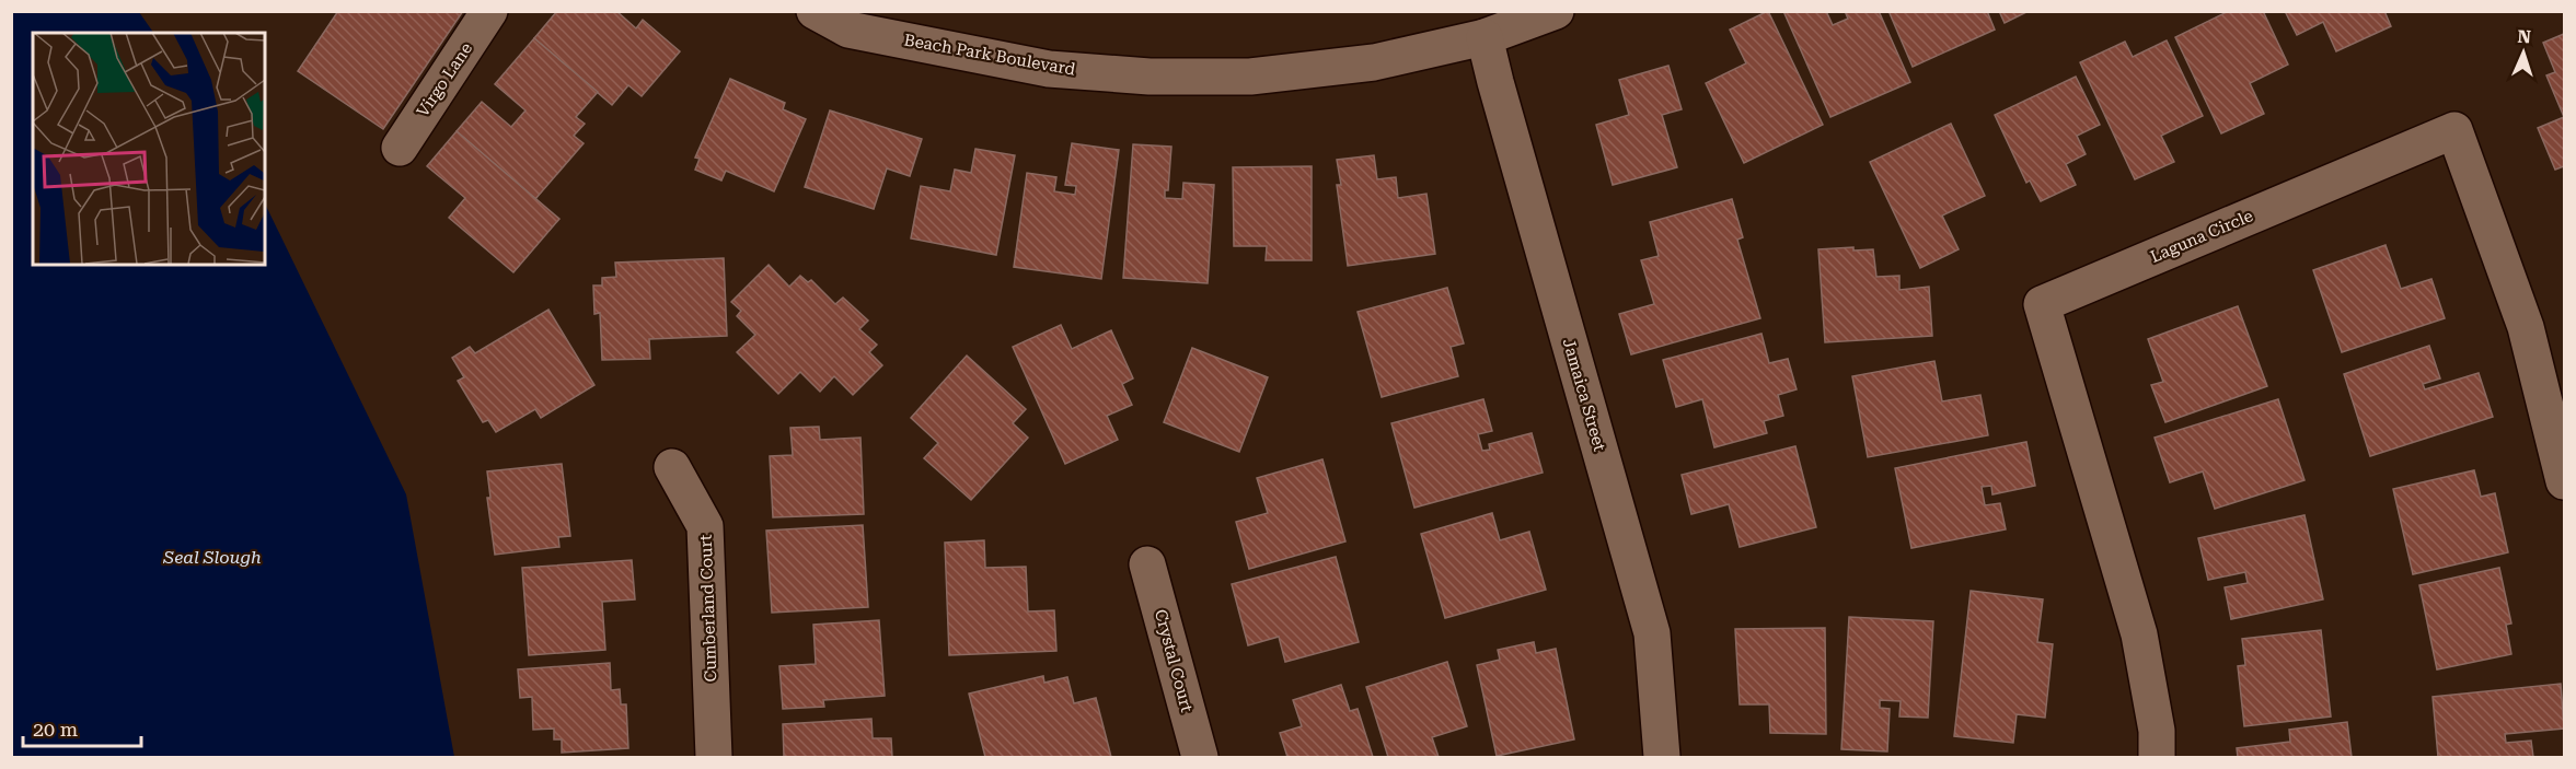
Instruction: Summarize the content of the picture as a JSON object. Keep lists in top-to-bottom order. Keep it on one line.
{"streets":{"street":["Beach Park Boulevard","Virgo Lane","Laguna Circle","Jamaica Street","Cumberland Court","Crystal Court"]},"crossings":[["Beach Park Boulevard","Jamaica Street"]],"water":["Seal Slough"],"scale_bar":"20 m","north":"top"}
